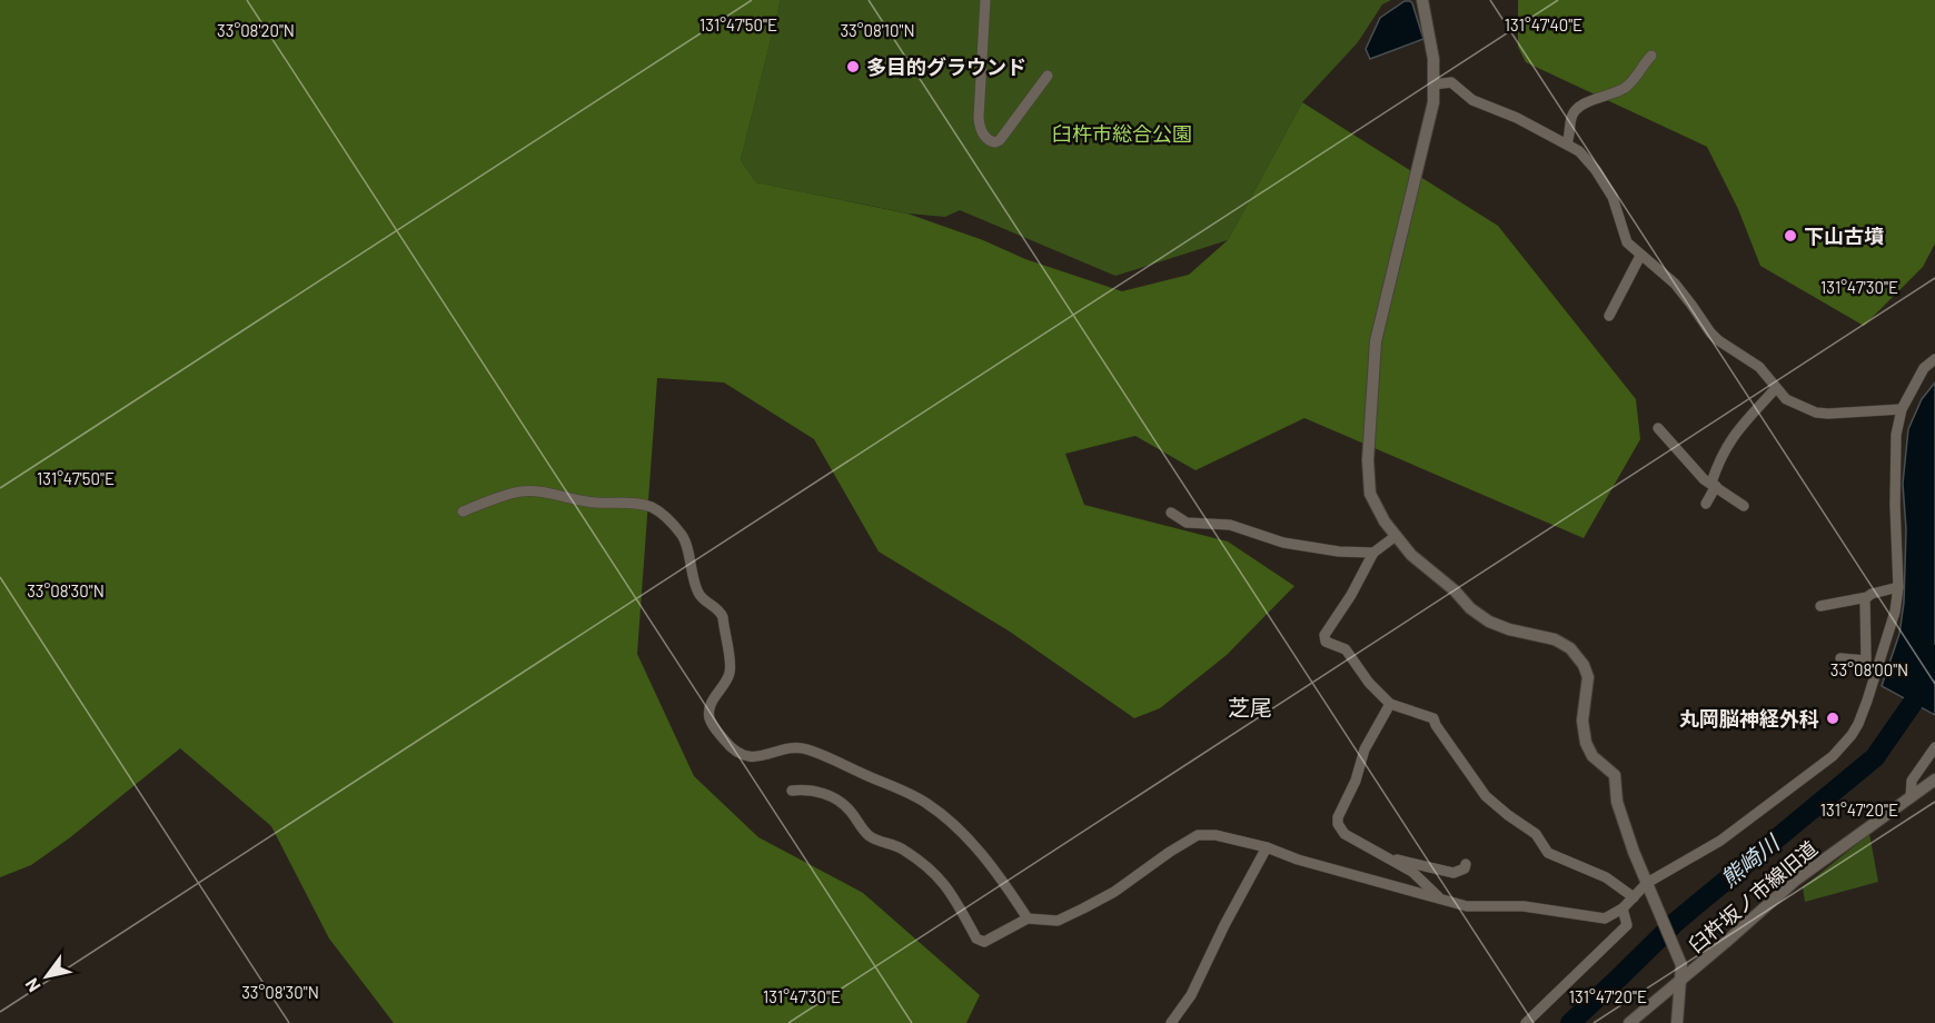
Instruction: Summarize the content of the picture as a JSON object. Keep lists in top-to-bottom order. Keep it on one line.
{"streets":{"street":["臼杵坂ノ市線旧道"]},"districts":["芝尾"],"water":["熊崎川"],"parks":["臼杵市総合公園"],"places":["多目的グラウンド","下山古墳","丸岡脳神経外科"],"north":"bottom left","coordinates":["131°47'50\"E","131°47'40\"E","33°08'20\"N","33°08'10\"N","131°47'30\"E","33°08'30\"N","33°08'00\"N","131°47'20\"E"]}
